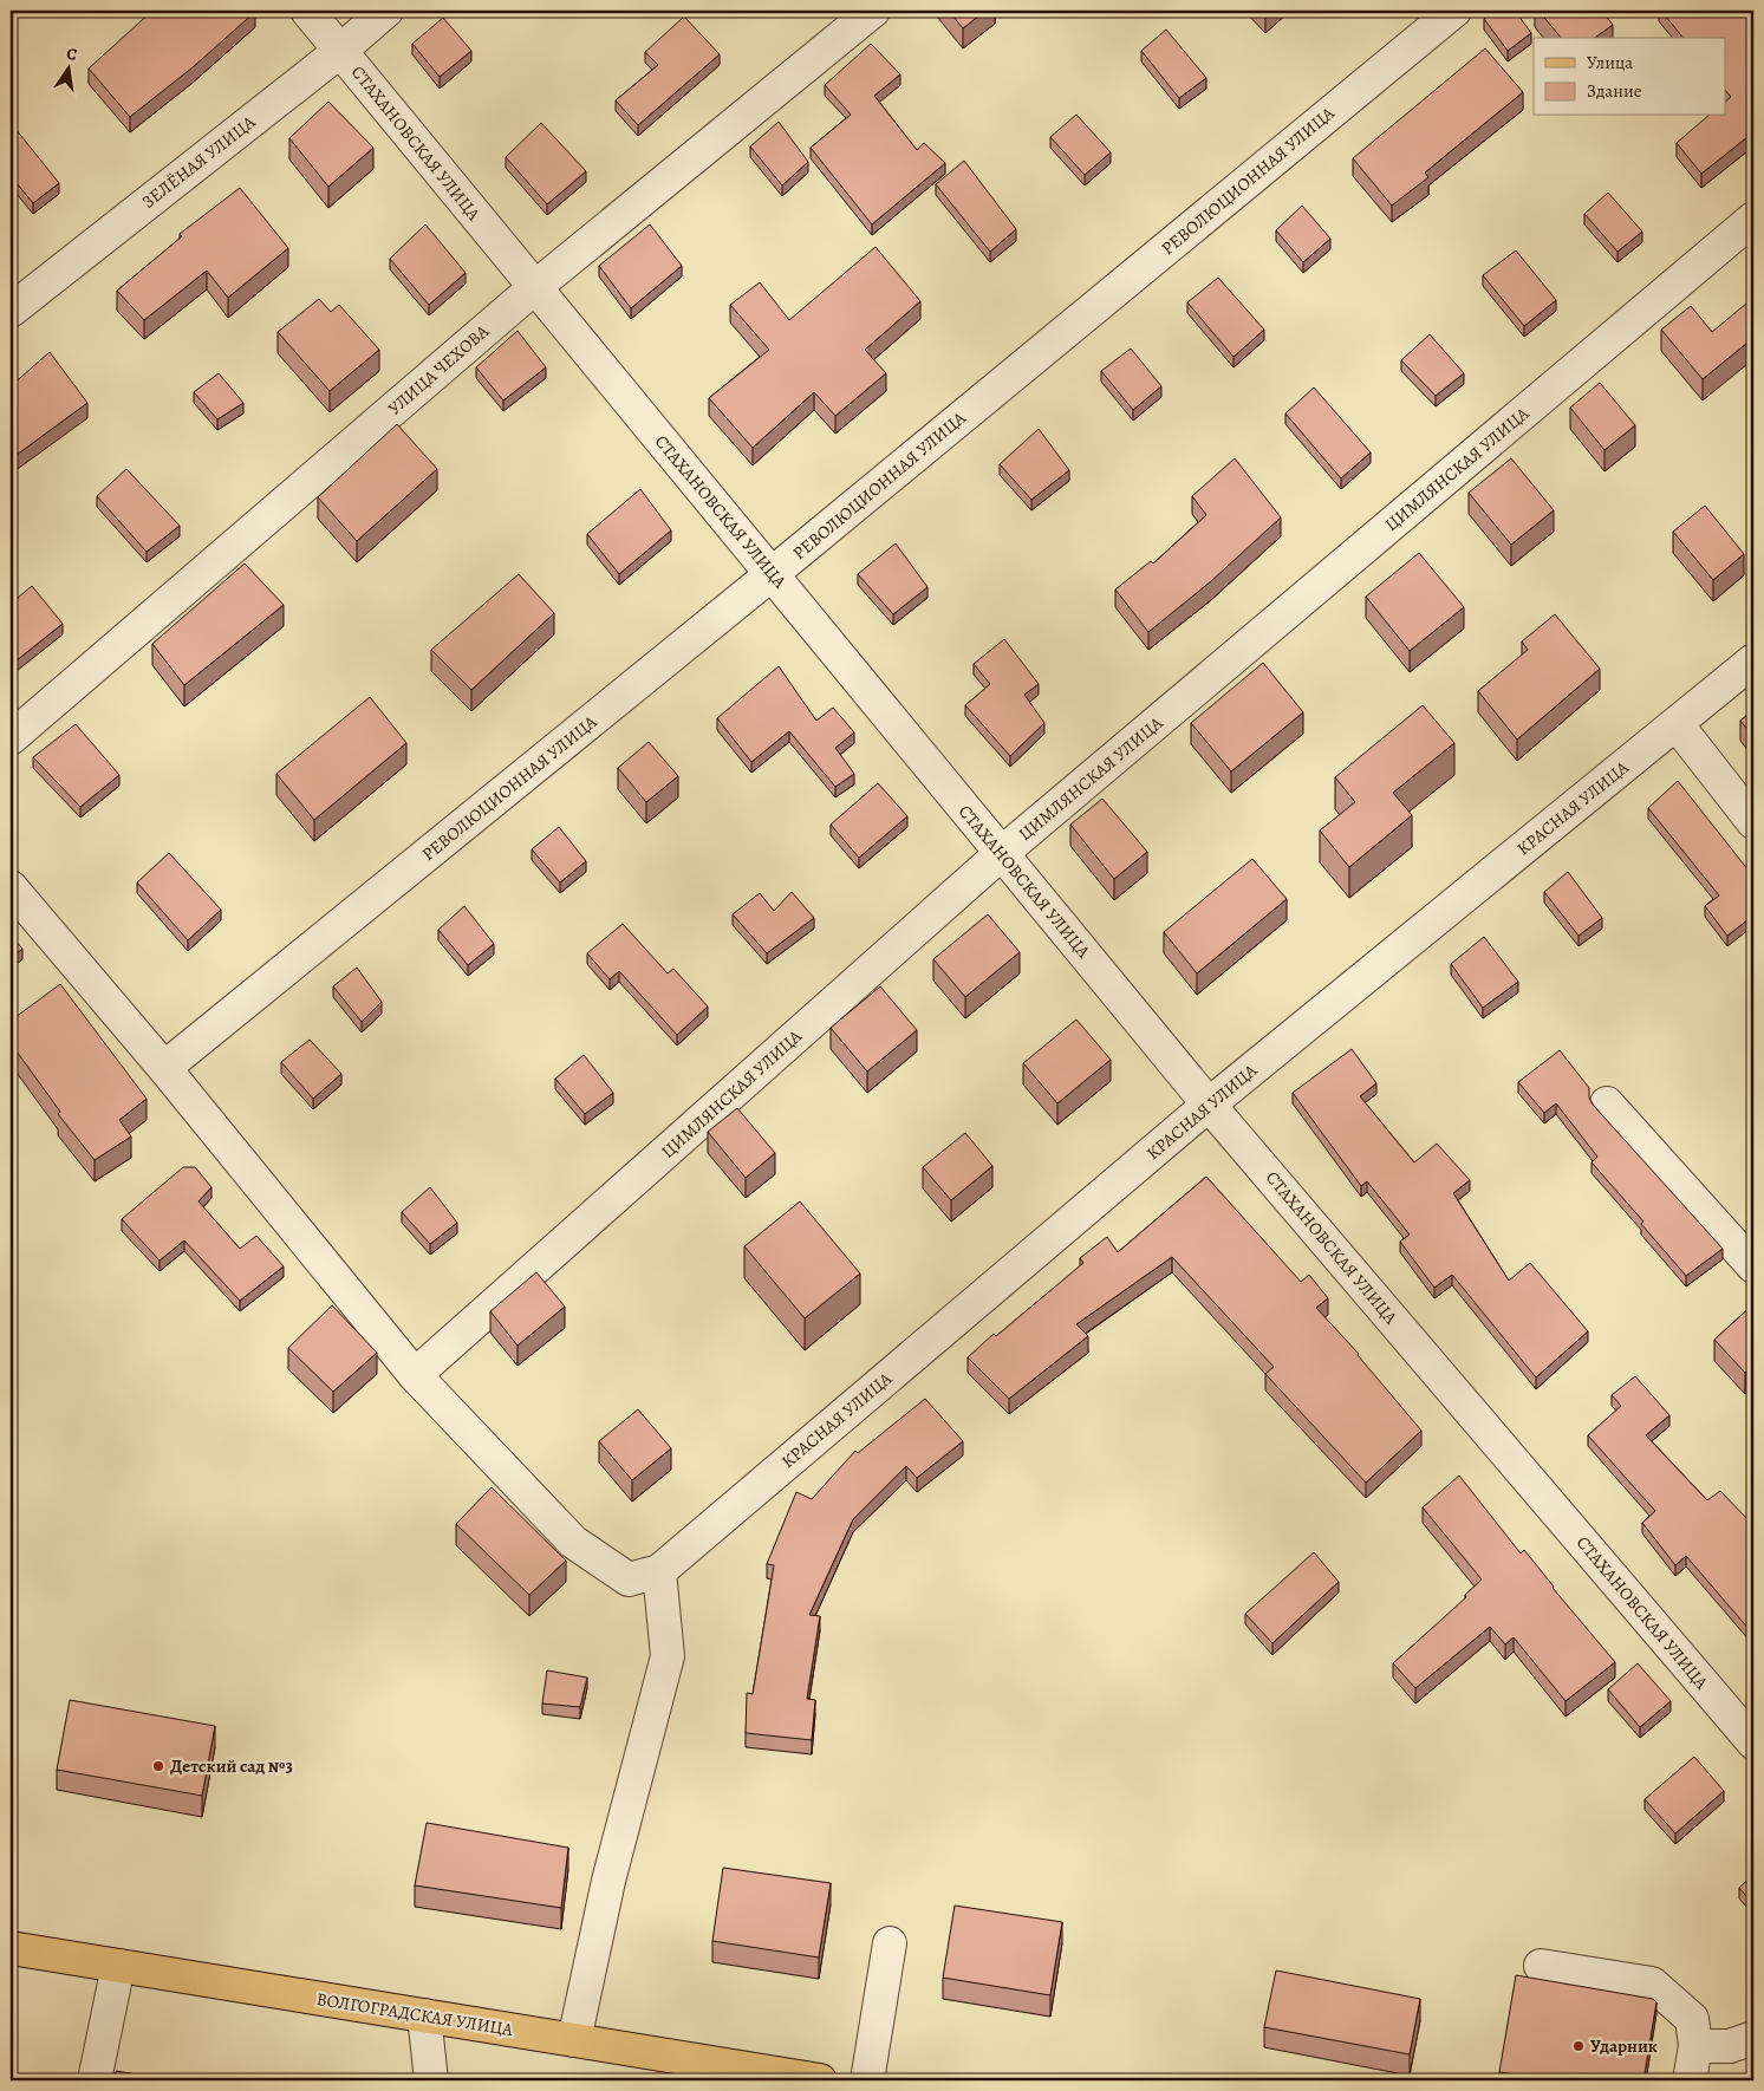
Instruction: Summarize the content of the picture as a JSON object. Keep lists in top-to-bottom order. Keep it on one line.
{"streets":{"main road":["ВОЛГОГРАДСКАЯ УЛИЦА"],"street":["СТАХАНОВСКАЯ УЛИЦА","ЗЕЛЁНАЯ УЛИЦА","РЕВОЛЮЦИОННАЯ УЛИЦА","УЛИЦА ЧЕХОВА","ЦИМЛЯНСКАЯ УЛИЦА","КРАСНАЯ УЛИЦА"]},"crossings":[["СТАХАНОВСКАЯ УЛИЦА","ЗЕЛЁНАЯ УЛИЦА"],["СТАХАНОВСКАЯ УЛИЦА","РЕВОЛЮЦИОННАЯ УЛИЦА"],["СТАХАНОВСКАЯ УЛИЦА","УЛИЦА ЧЕХОВА"],["СТАХАНОВСКАЯ УЛИЦА","ЦИМЛЯНСКАЯ УЛИЦА"],["СТАХАНОВСКАЯ УЛИЦА","КРАСНАЯ УЛИЦА"]],"places":["Детский сад №3","Ударник"],"legend":["Улица","Здание"],"north":"top"}
